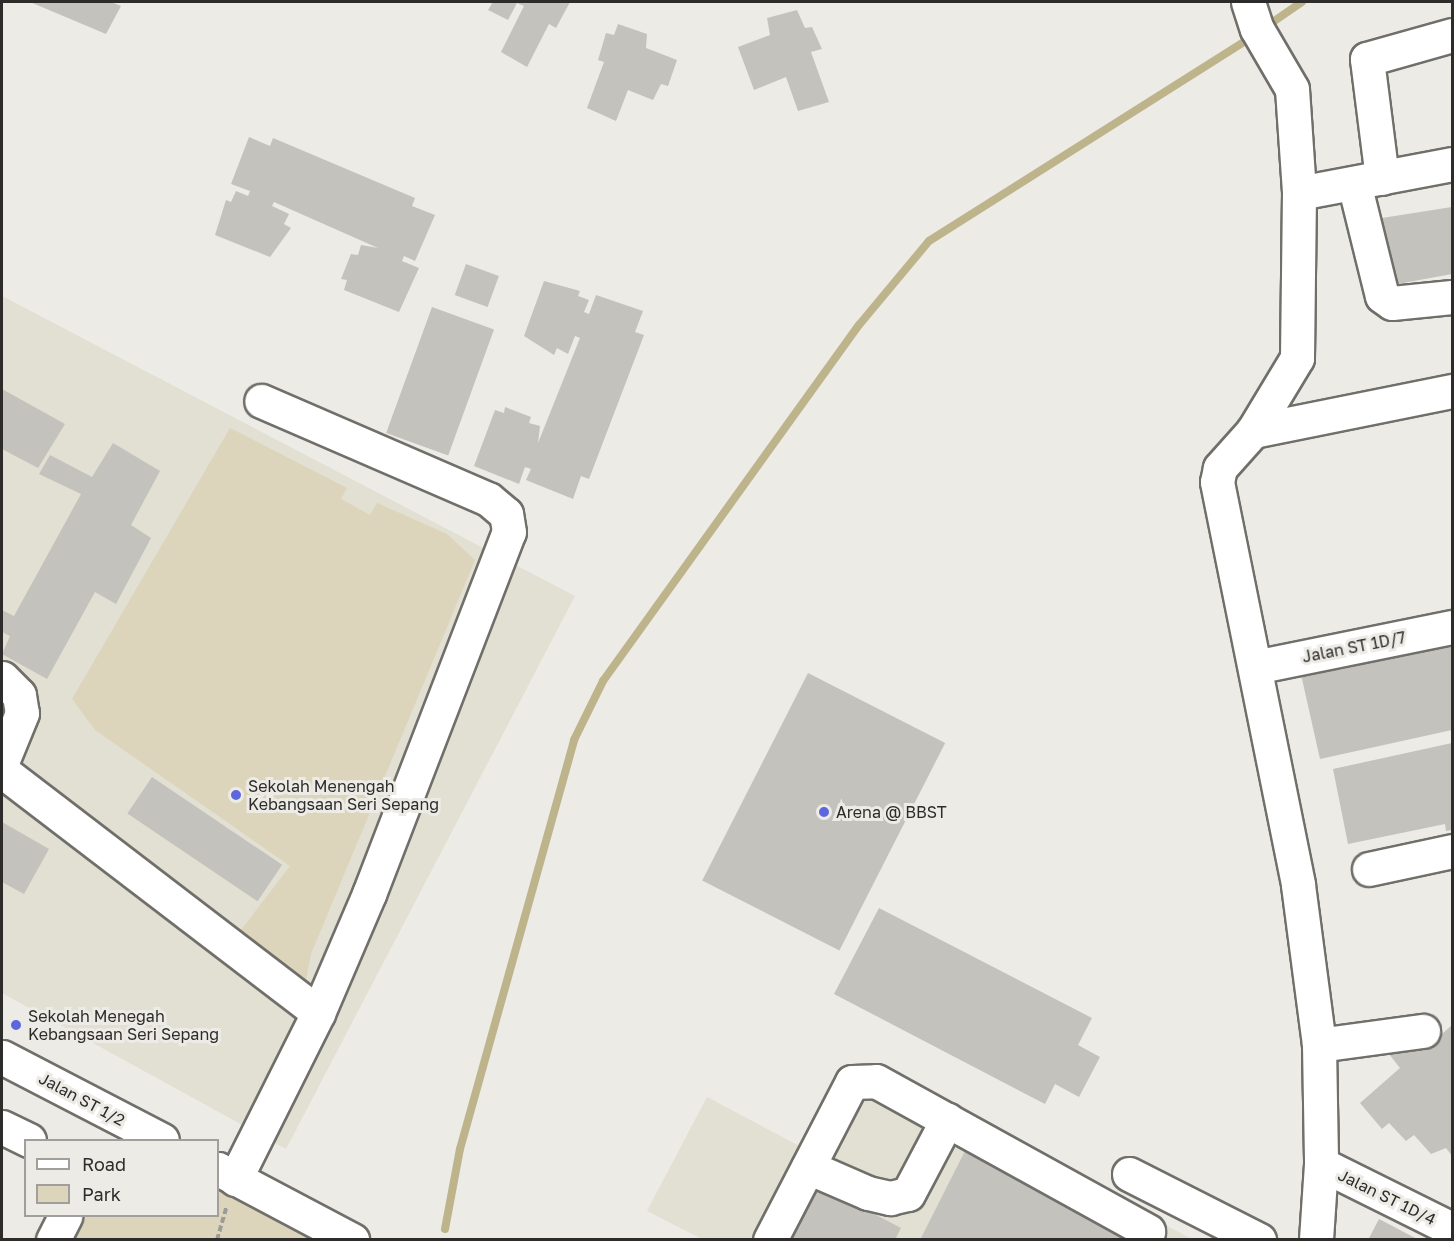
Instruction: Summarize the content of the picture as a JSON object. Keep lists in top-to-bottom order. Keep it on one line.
{"streets":{"street":["Jalan ST 1D/7","Jalan ST 1/2","Jalan ST 1D/4"]},"places":["Sekolah Menengah Kebangsaan Seri Sepang","Arena @ BBST","Sekolah Menegah Kebangsaan Seri Sepang"],"legend":["Road","Park"]}
